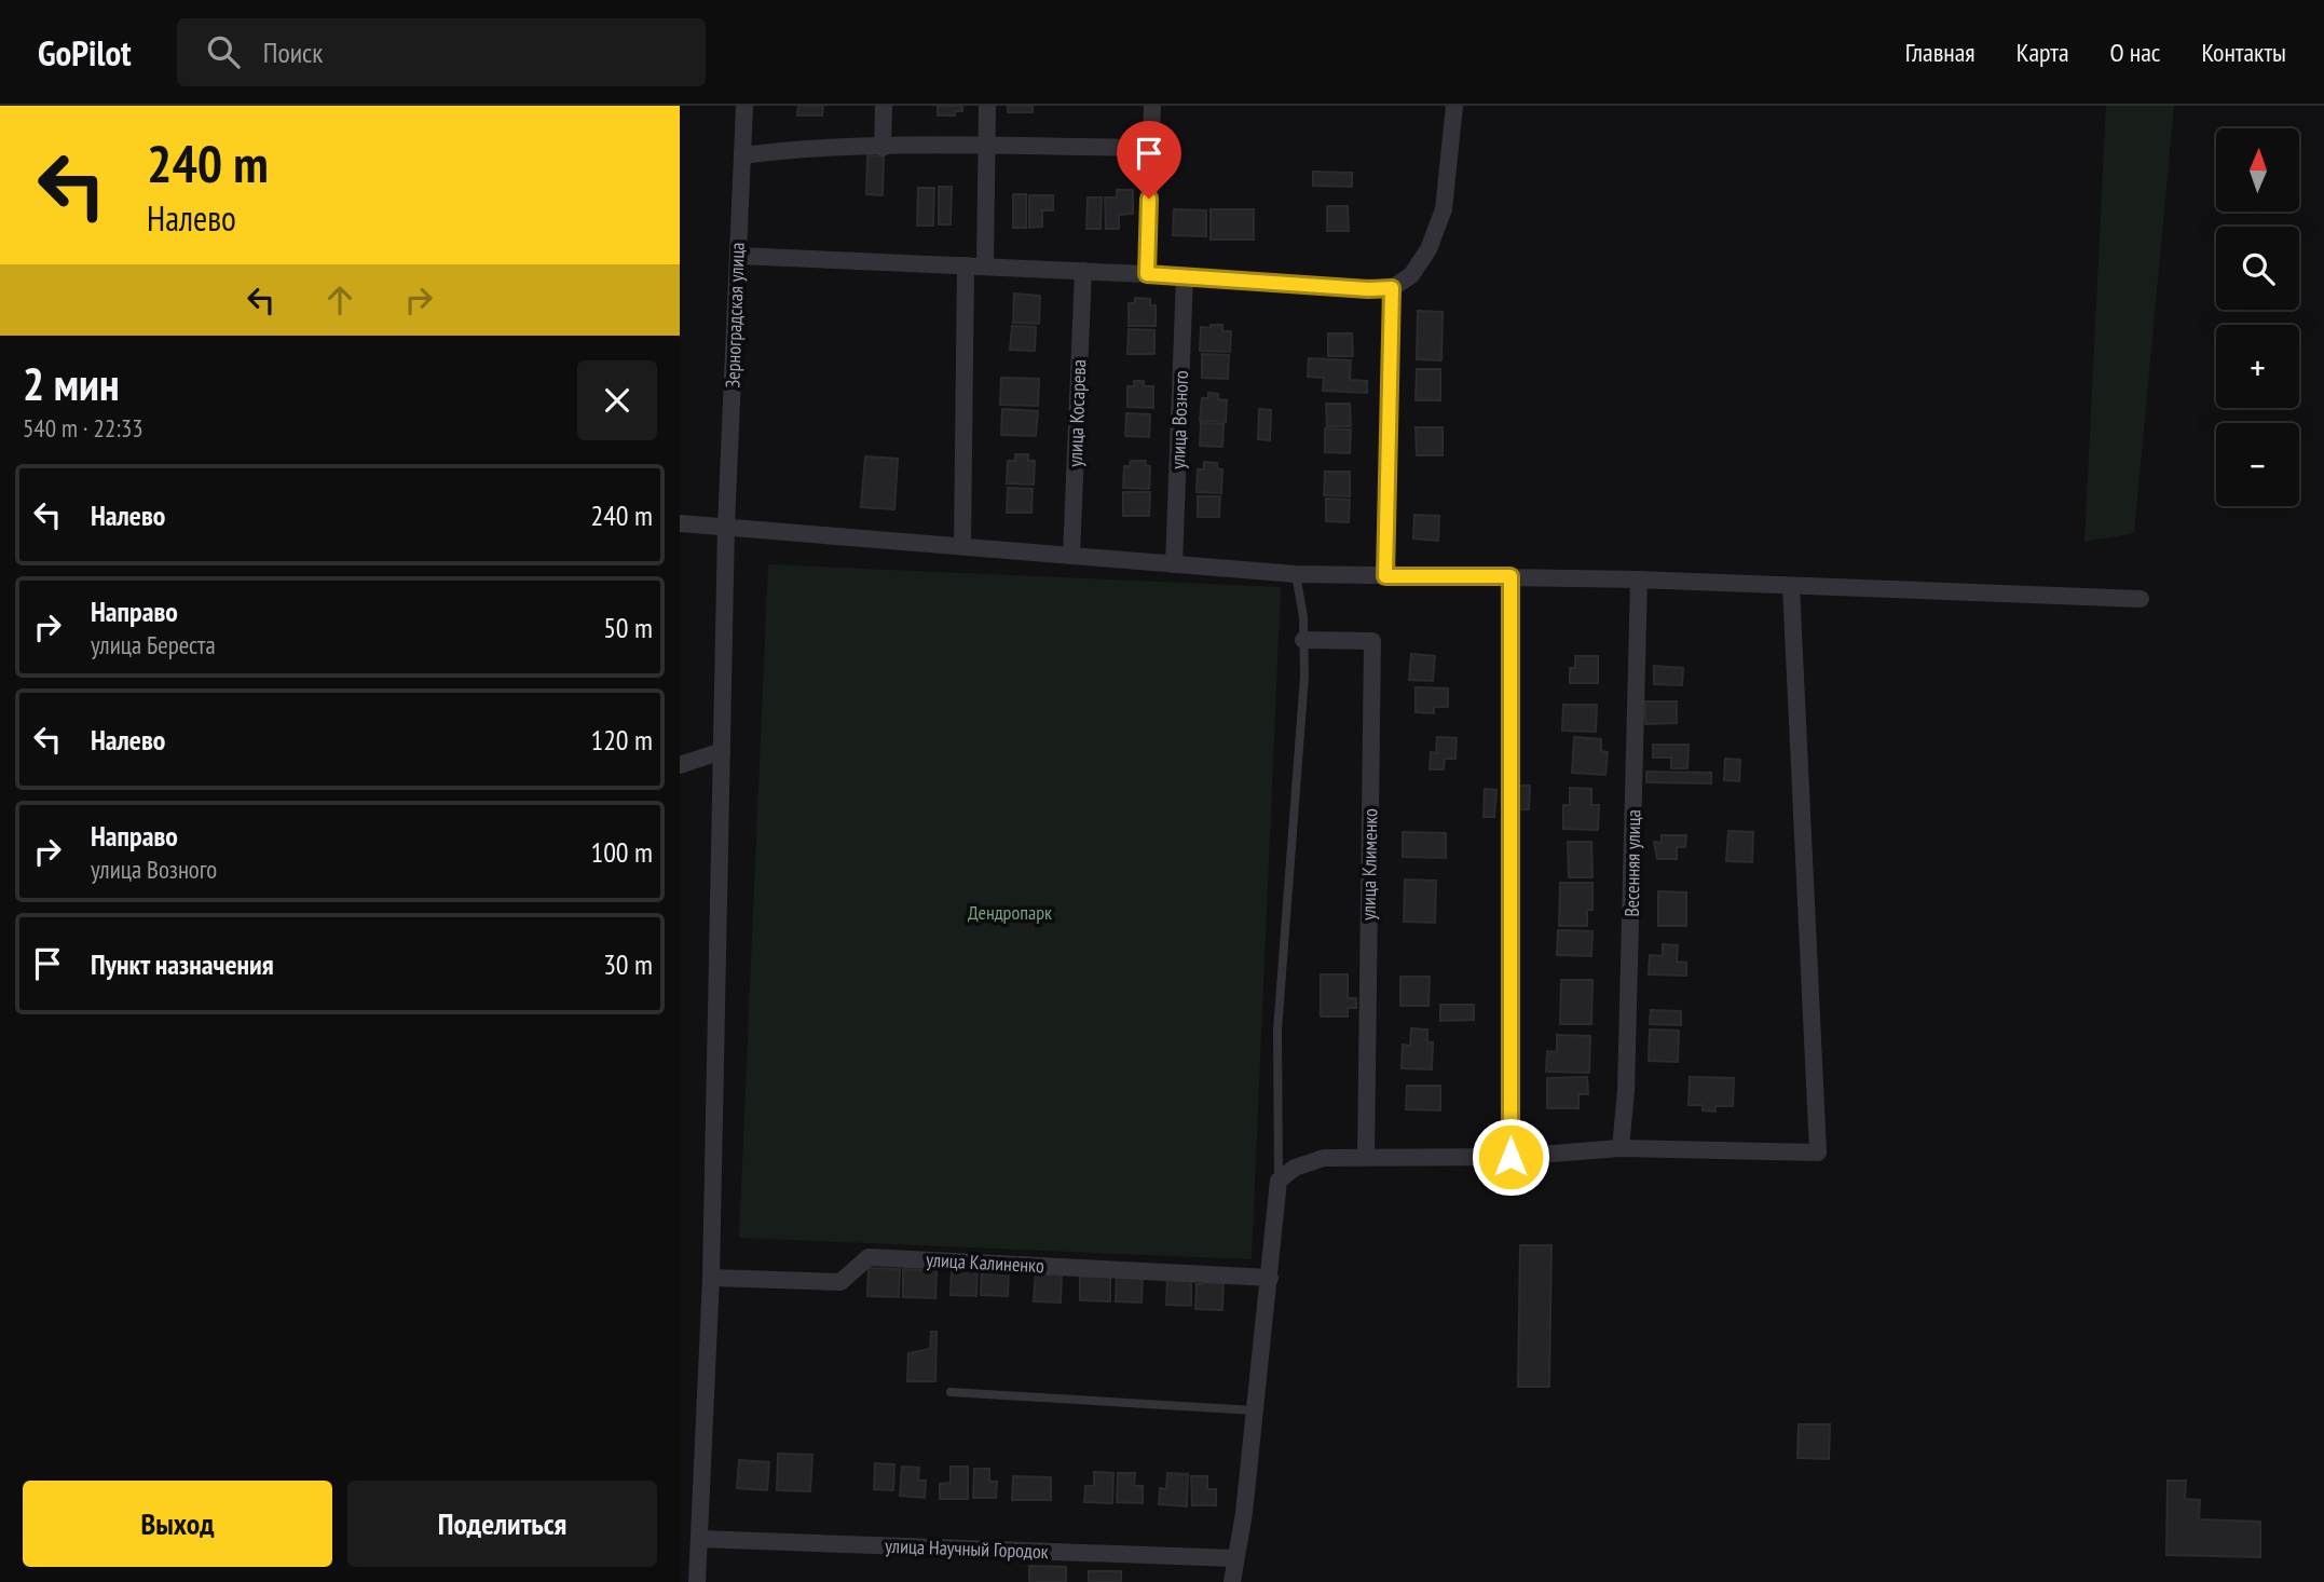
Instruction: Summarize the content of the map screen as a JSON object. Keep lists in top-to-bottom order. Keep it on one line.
{"streets":{"street":["Зерноградская улица","улица Косарева","улица Возного","Весенняя улица","улица Клименко","улица Калиненко","улица Научный Городок"]},"crossings":[["Зерноградская улица","улица Калиненко"],["Зерноградская улица","улица Научный Городок"]],"parks":["Дендропарк"],"north":"top","page":{"header":"GoPilot","search":"Поиск","nav":["Главная","Карта","О нас","Контакты"],"turn":["240 m","Налево"],"map_buttons":["+","−"],"heading":["2 мин","540 m · 22:33"],"list":[{"name":"Налево","value":"240 m"},{"name":"Направо","note":"улица Береста","value":"50 m"},{"name":"Налево","value":"120 m"},{"name":"Направо","note":"улица Возного","value":"100 m"},{"name":"Пункт назначения","value":"30 m"}],"buttons":["Выход","Поделиться"]}}
